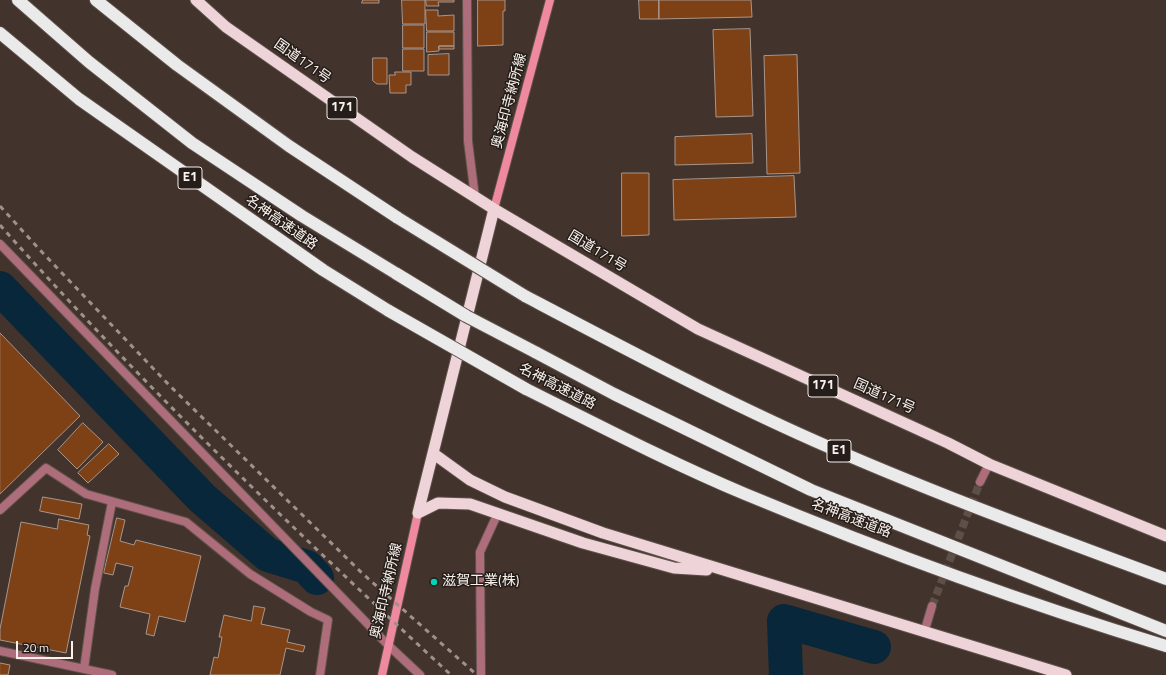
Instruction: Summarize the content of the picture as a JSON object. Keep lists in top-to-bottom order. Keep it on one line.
{"streets":{"highway":["国道171号","171","E1","名神高速道路"],"main road":["奥海印寺納所線"]},"crossings":[["国道171号","奥海印寺納所線"]],"places":["滋賀工業(株)"],"scale_bar":"20 m"}
